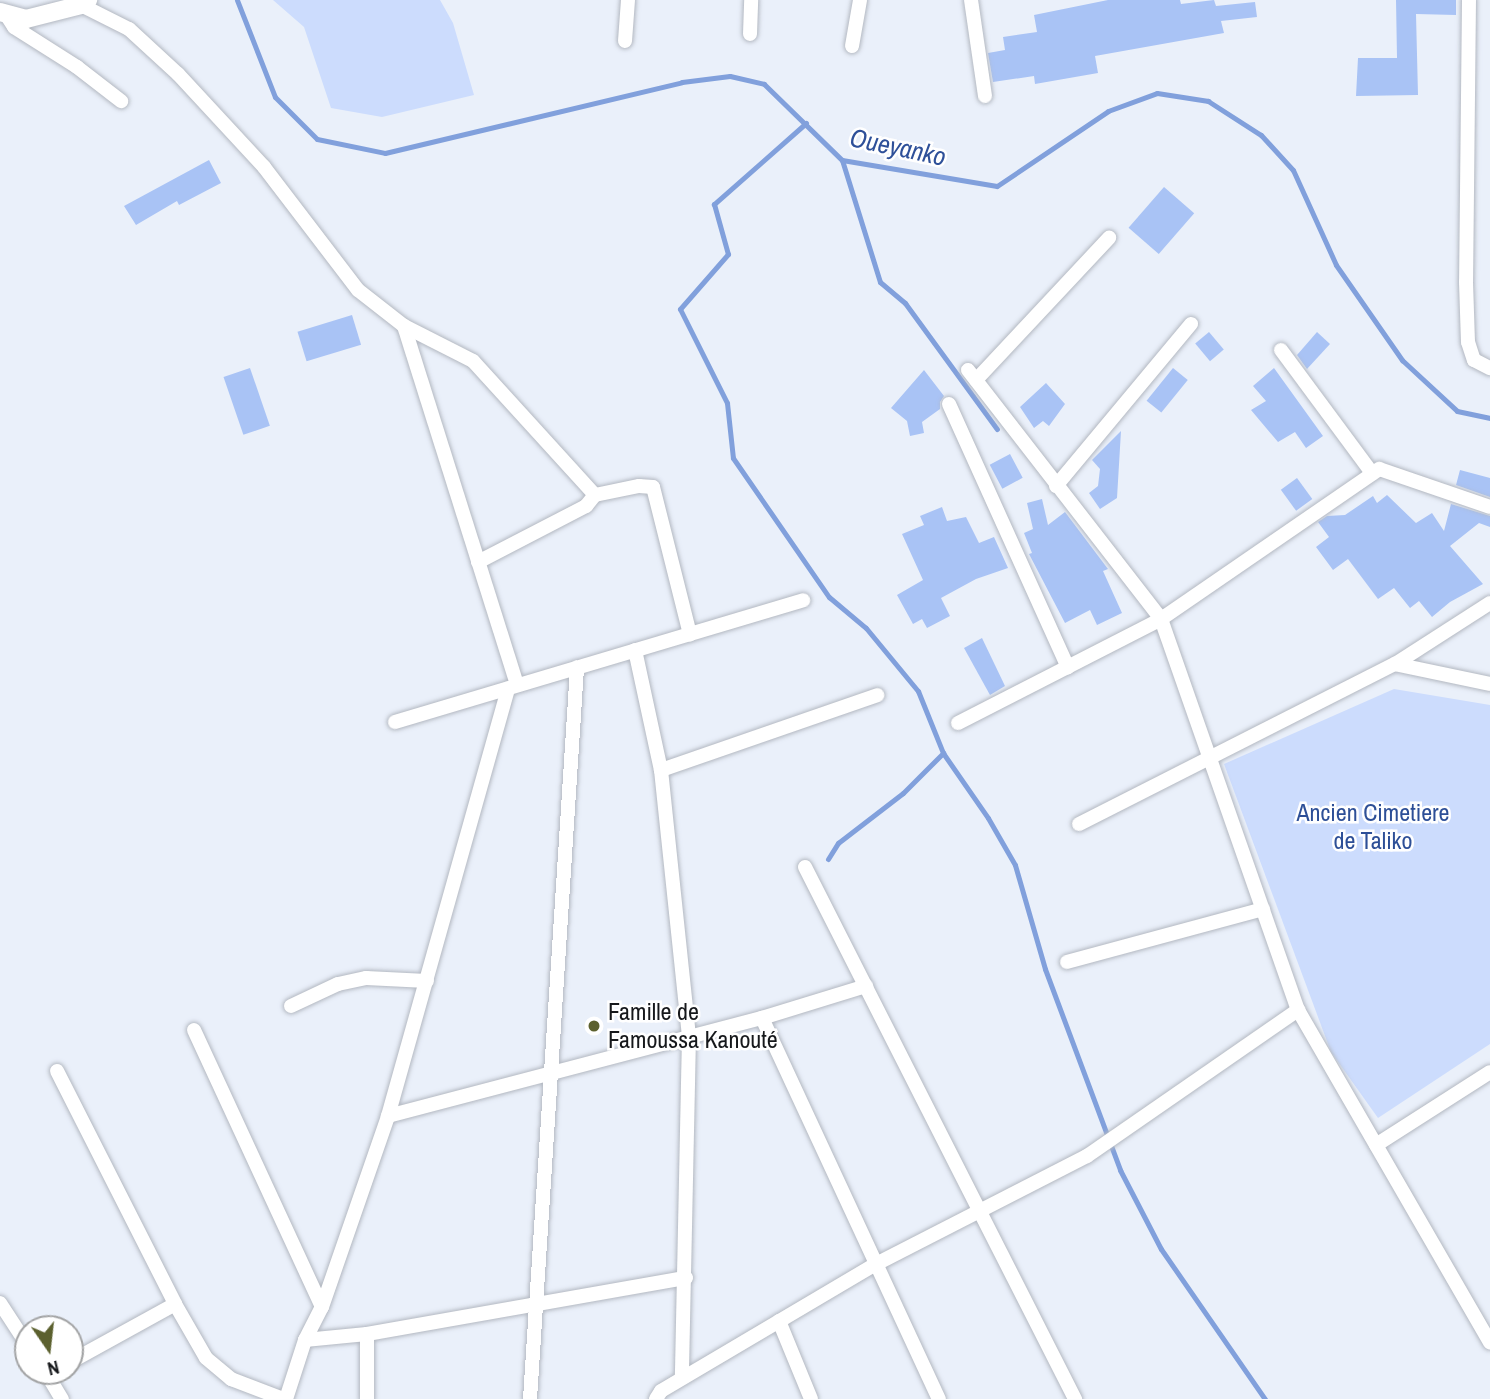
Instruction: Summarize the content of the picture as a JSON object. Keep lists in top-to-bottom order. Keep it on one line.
{"water":["Oueyanko"],"parks":["Ancien Cimetiere de Taliko"],"places":["Famille de Famoussa Kanouté"],"north":"bottom"}
